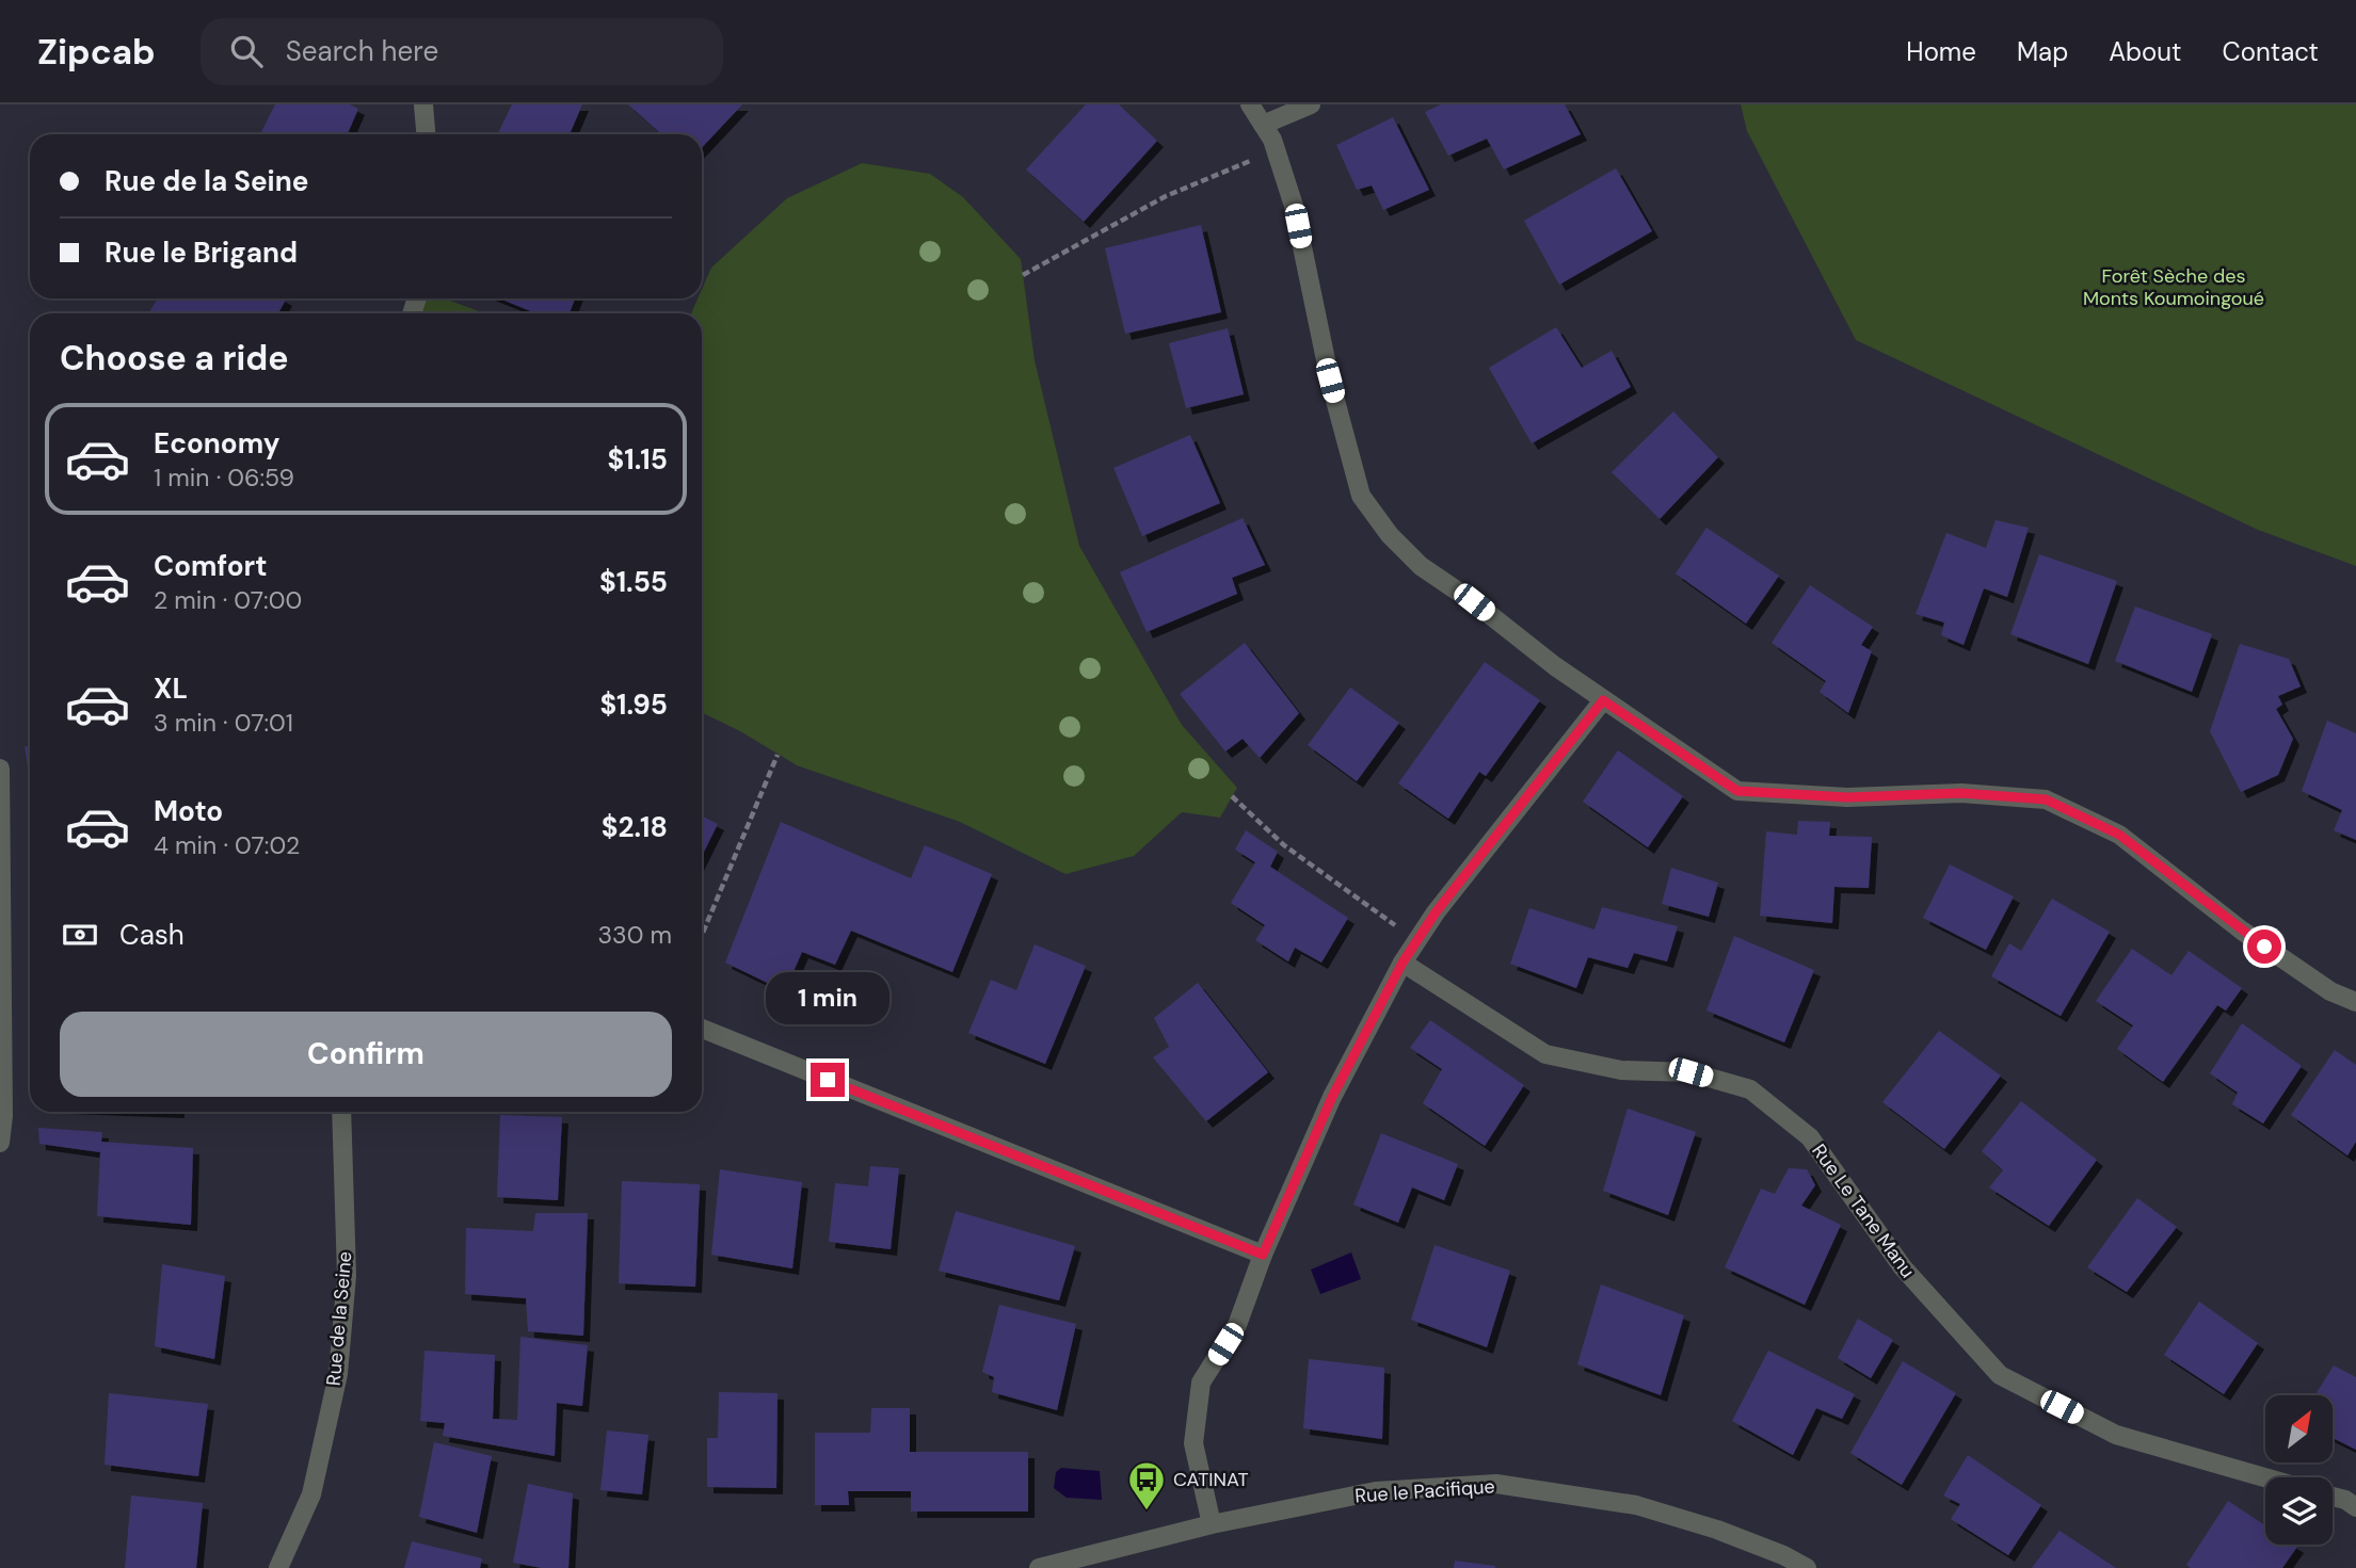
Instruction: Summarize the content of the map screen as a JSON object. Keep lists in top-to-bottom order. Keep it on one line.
{"streets":{"street":["Rue Le Tane Manu","Rue de la Seine","Rue le Pacifique"]},"parks":["Forêt Sèche des Monts Koumoingoué"],"places":{"bus stop":["CATINAT"]},"north":"top right","page":{"header":"Zipcab","search":"Search here","nav":["Home","Map","About","Contact"],"banner":["Rue de la Seine","Rue le Brigand"],"heading":"Choose a ride","list":[{"name":"Economy","note":"1 min · 06:59","value":"$1.15"},{"name":"Comfort","note":"2 min · 07:00","value":"$1.55"},{"name":"XL","note":"3 min · 07:01","value":"$1.95"},{"name":"Moto","note":"4 min · 07:02","value":"$2.18"}],"pay":["Cash","330 m"],"bubble":"1 min","buttons":"Confirm"}}
